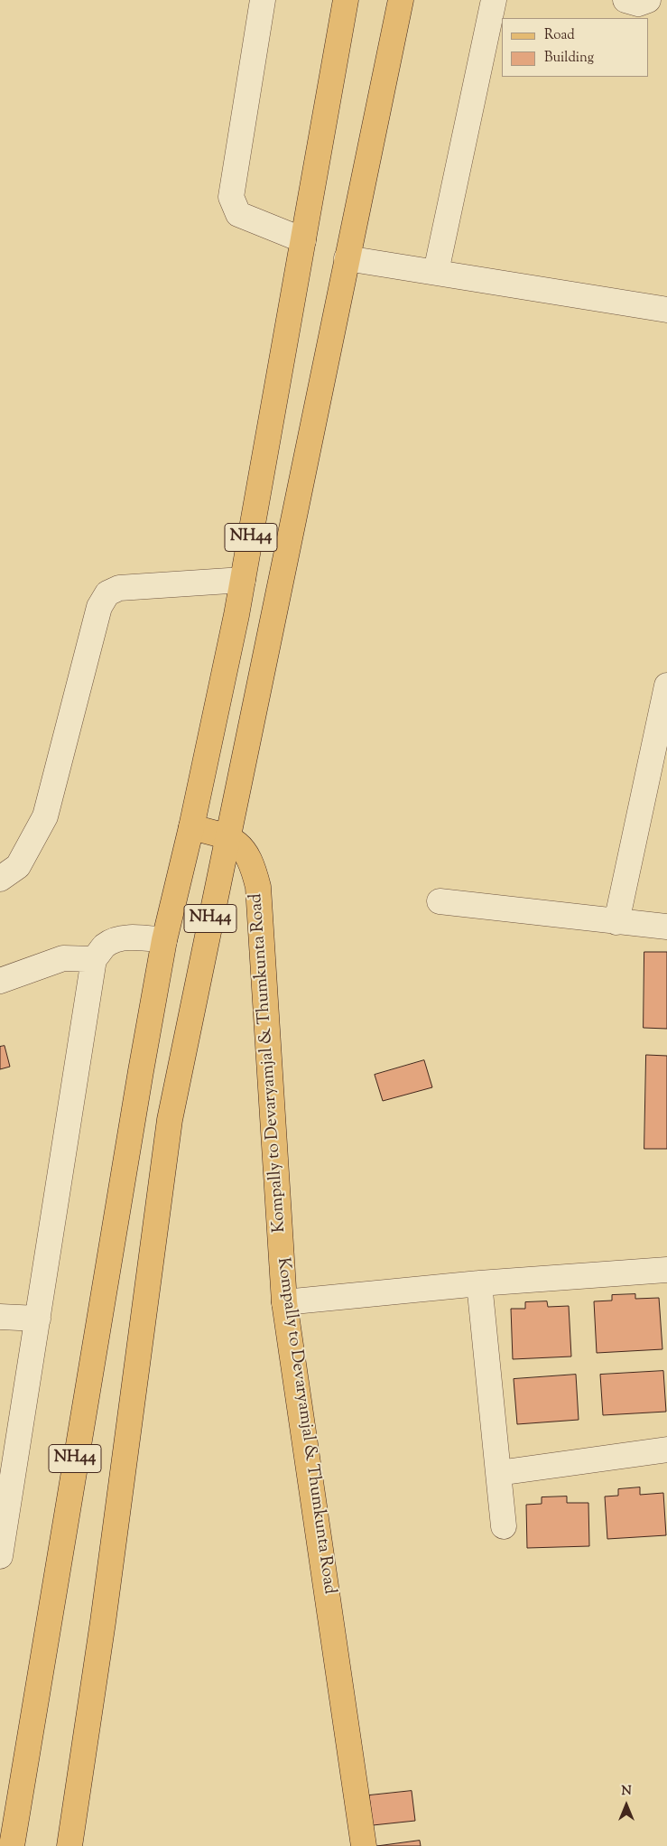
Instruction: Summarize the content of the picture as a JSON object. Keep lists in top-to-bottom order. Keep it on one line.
{"streets":{"main road":["NH44","Kompally to Devaryamjal & Thumkunta Road"]},"crossings":[["NH44","Kompally to Devaryamjal & Thumkunta Road"]],"legend":["Road","Building"],"north":"top"}
